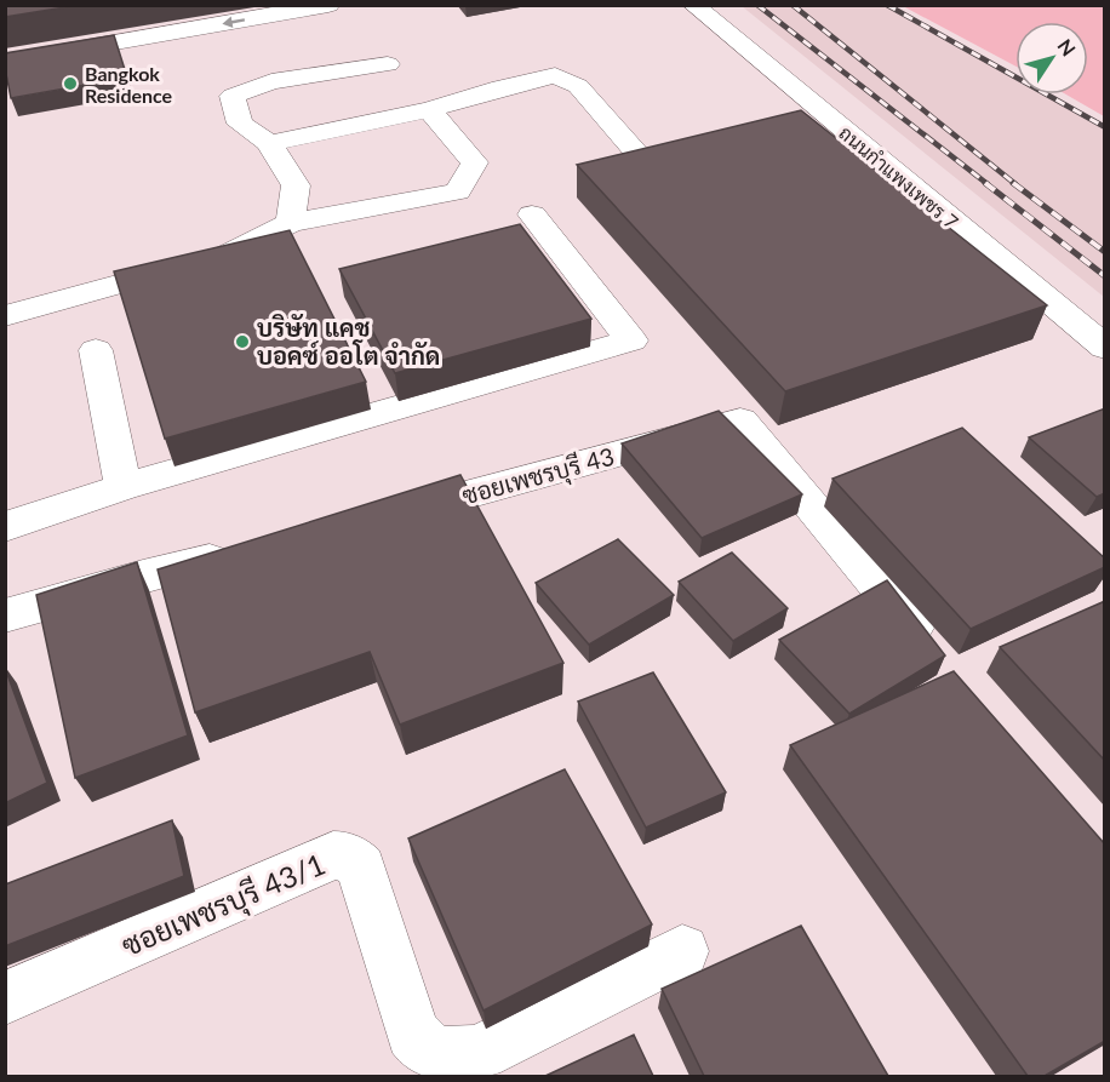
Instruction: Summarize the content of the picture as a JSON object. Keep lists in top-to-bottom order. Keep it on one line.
{"streets":{"street":["ถนนกำแพงเพชร 7","ซอยเพชรบุรี 43","ซอยเพชรบุรี 43/1"]},"places":["Bangkok Residence","บริษัท แคช บอคซ์ ออโต จำกัด"],"north":"top right"}
